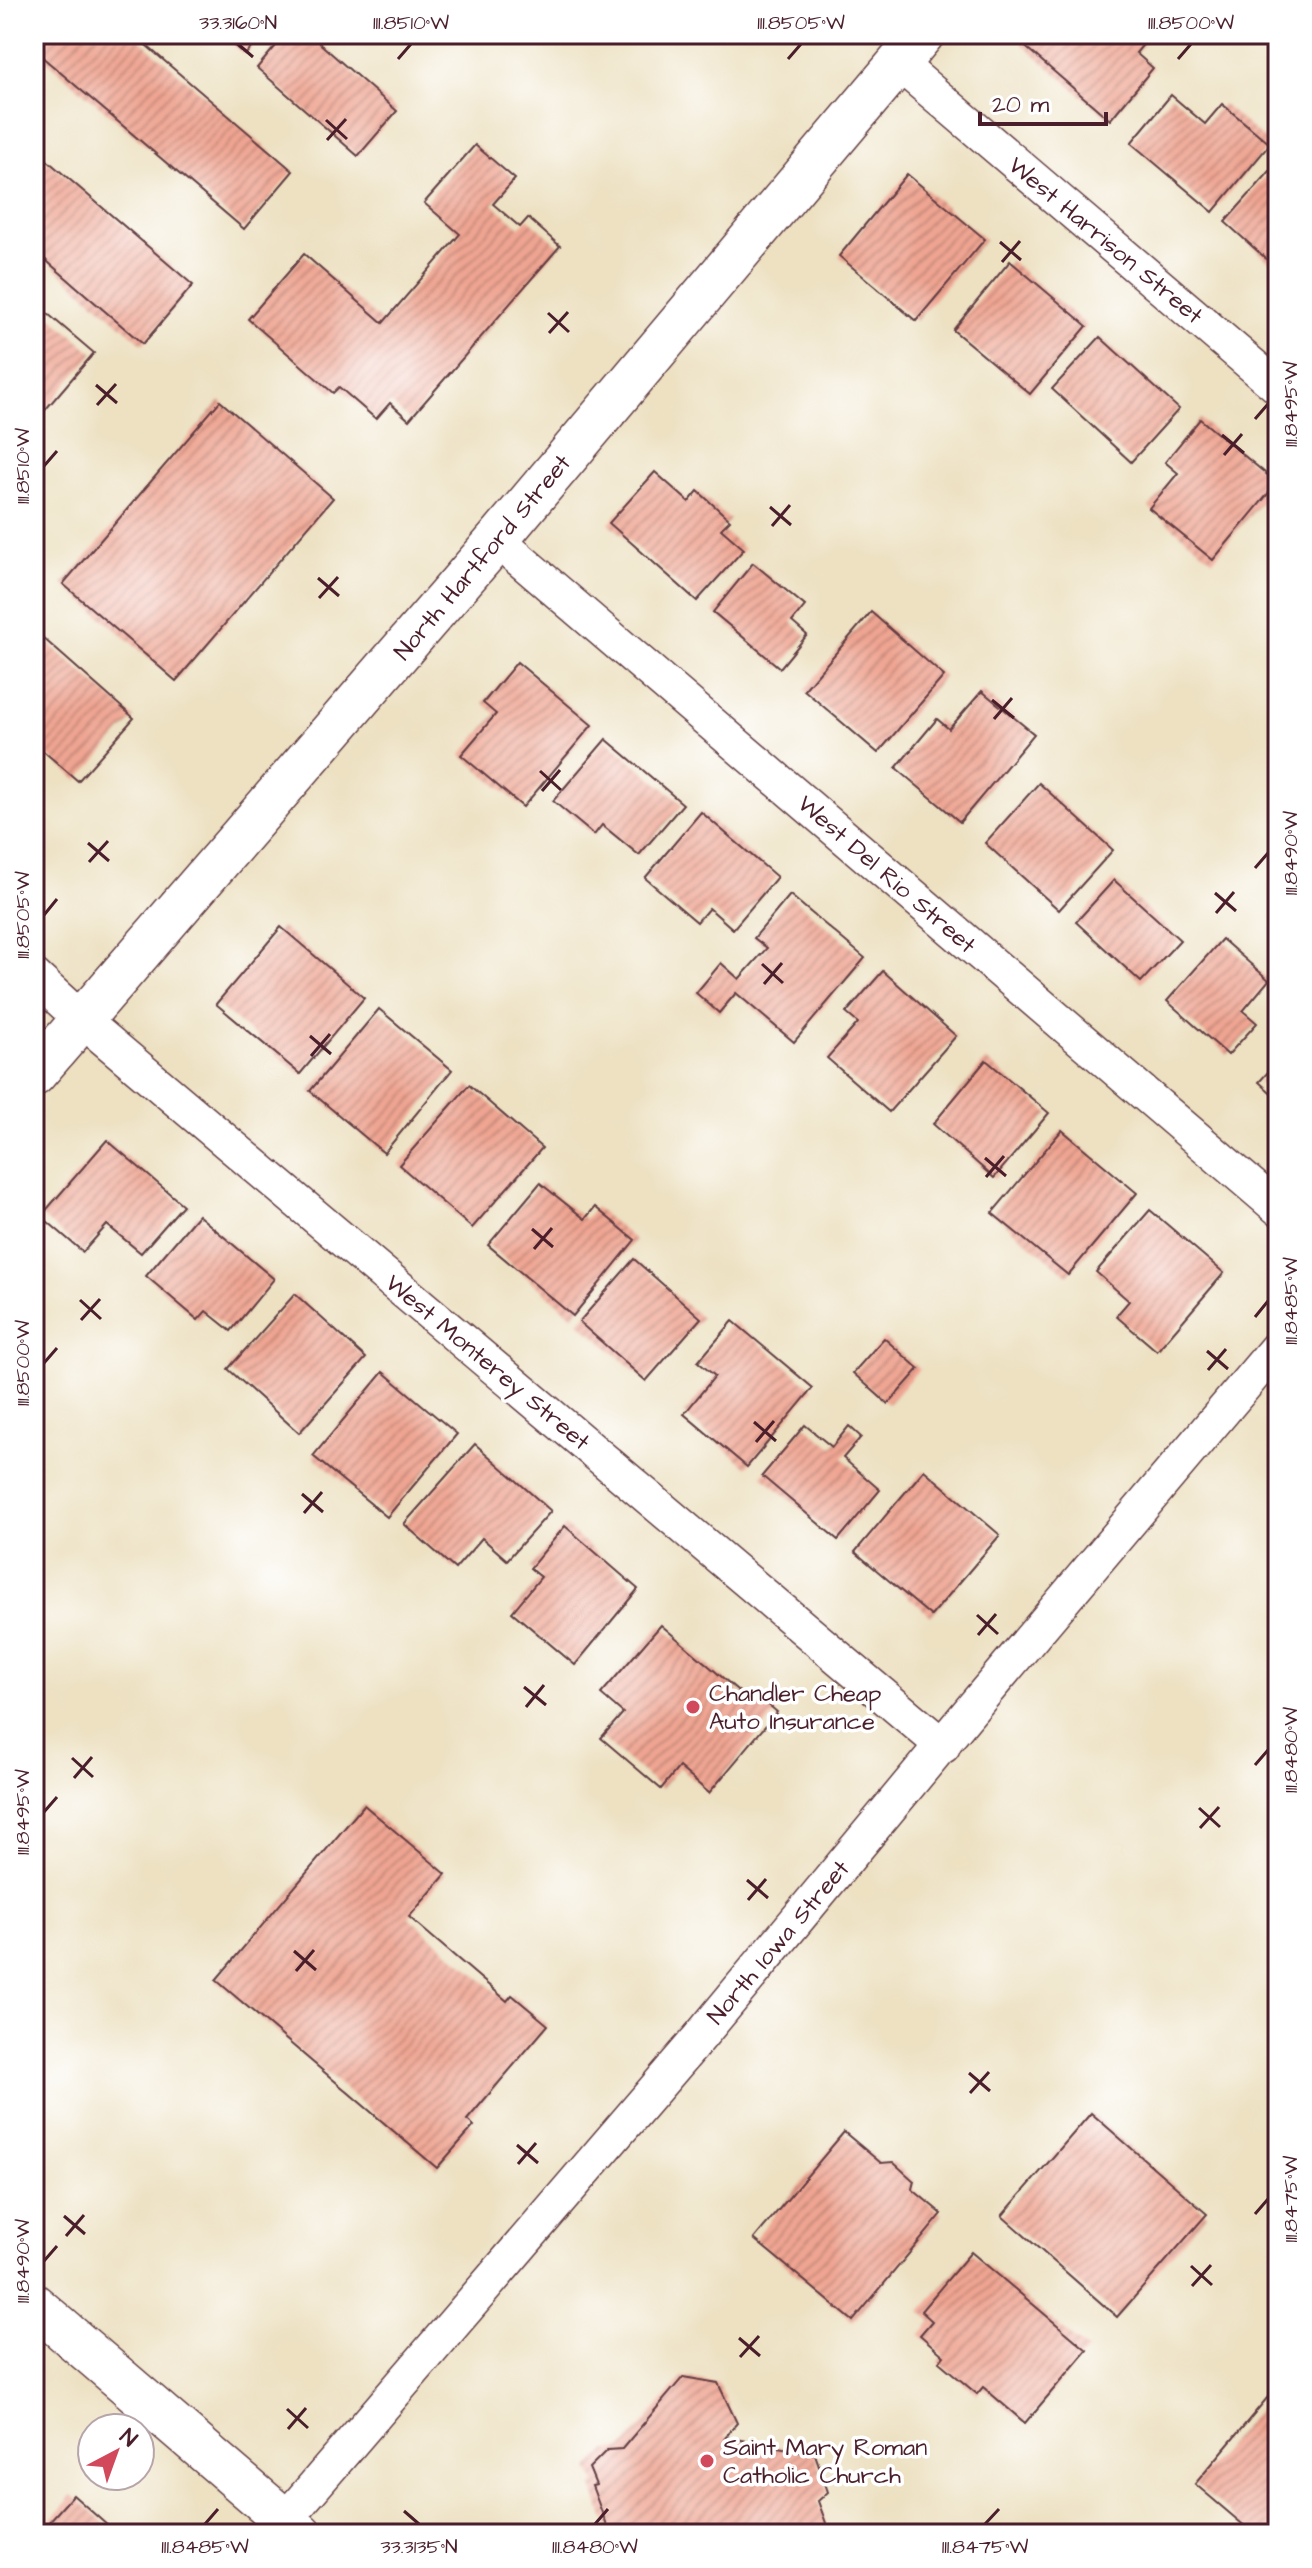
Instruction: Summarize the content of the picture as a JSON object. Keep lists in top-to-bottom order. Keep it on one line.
{"streets":{"street":["West Harrison Street","North Hartford Street","West Del Rio Street","West Monterey Street","North Iowa Street"]},"crossings":[["West Harrison Street","North Hartford Street"],["North Hartford Street","West Del Rio Street"],["North Hartford Street","West Monterey Street"],["West Monterey Street","North Iowa Street"]],"places":["Chandler Cheap Auto Insurance","Saint Mary Roman Catholic Church"],"scale_bar":"20 m","north":"top right","coordinates":["33.3160°N","111.8510°W","111.8505°W","111.8500°W","111.8495°W","111.8490°W","111.8485°W","111.8480°W","111.8475°W","33.3135°N"]}
